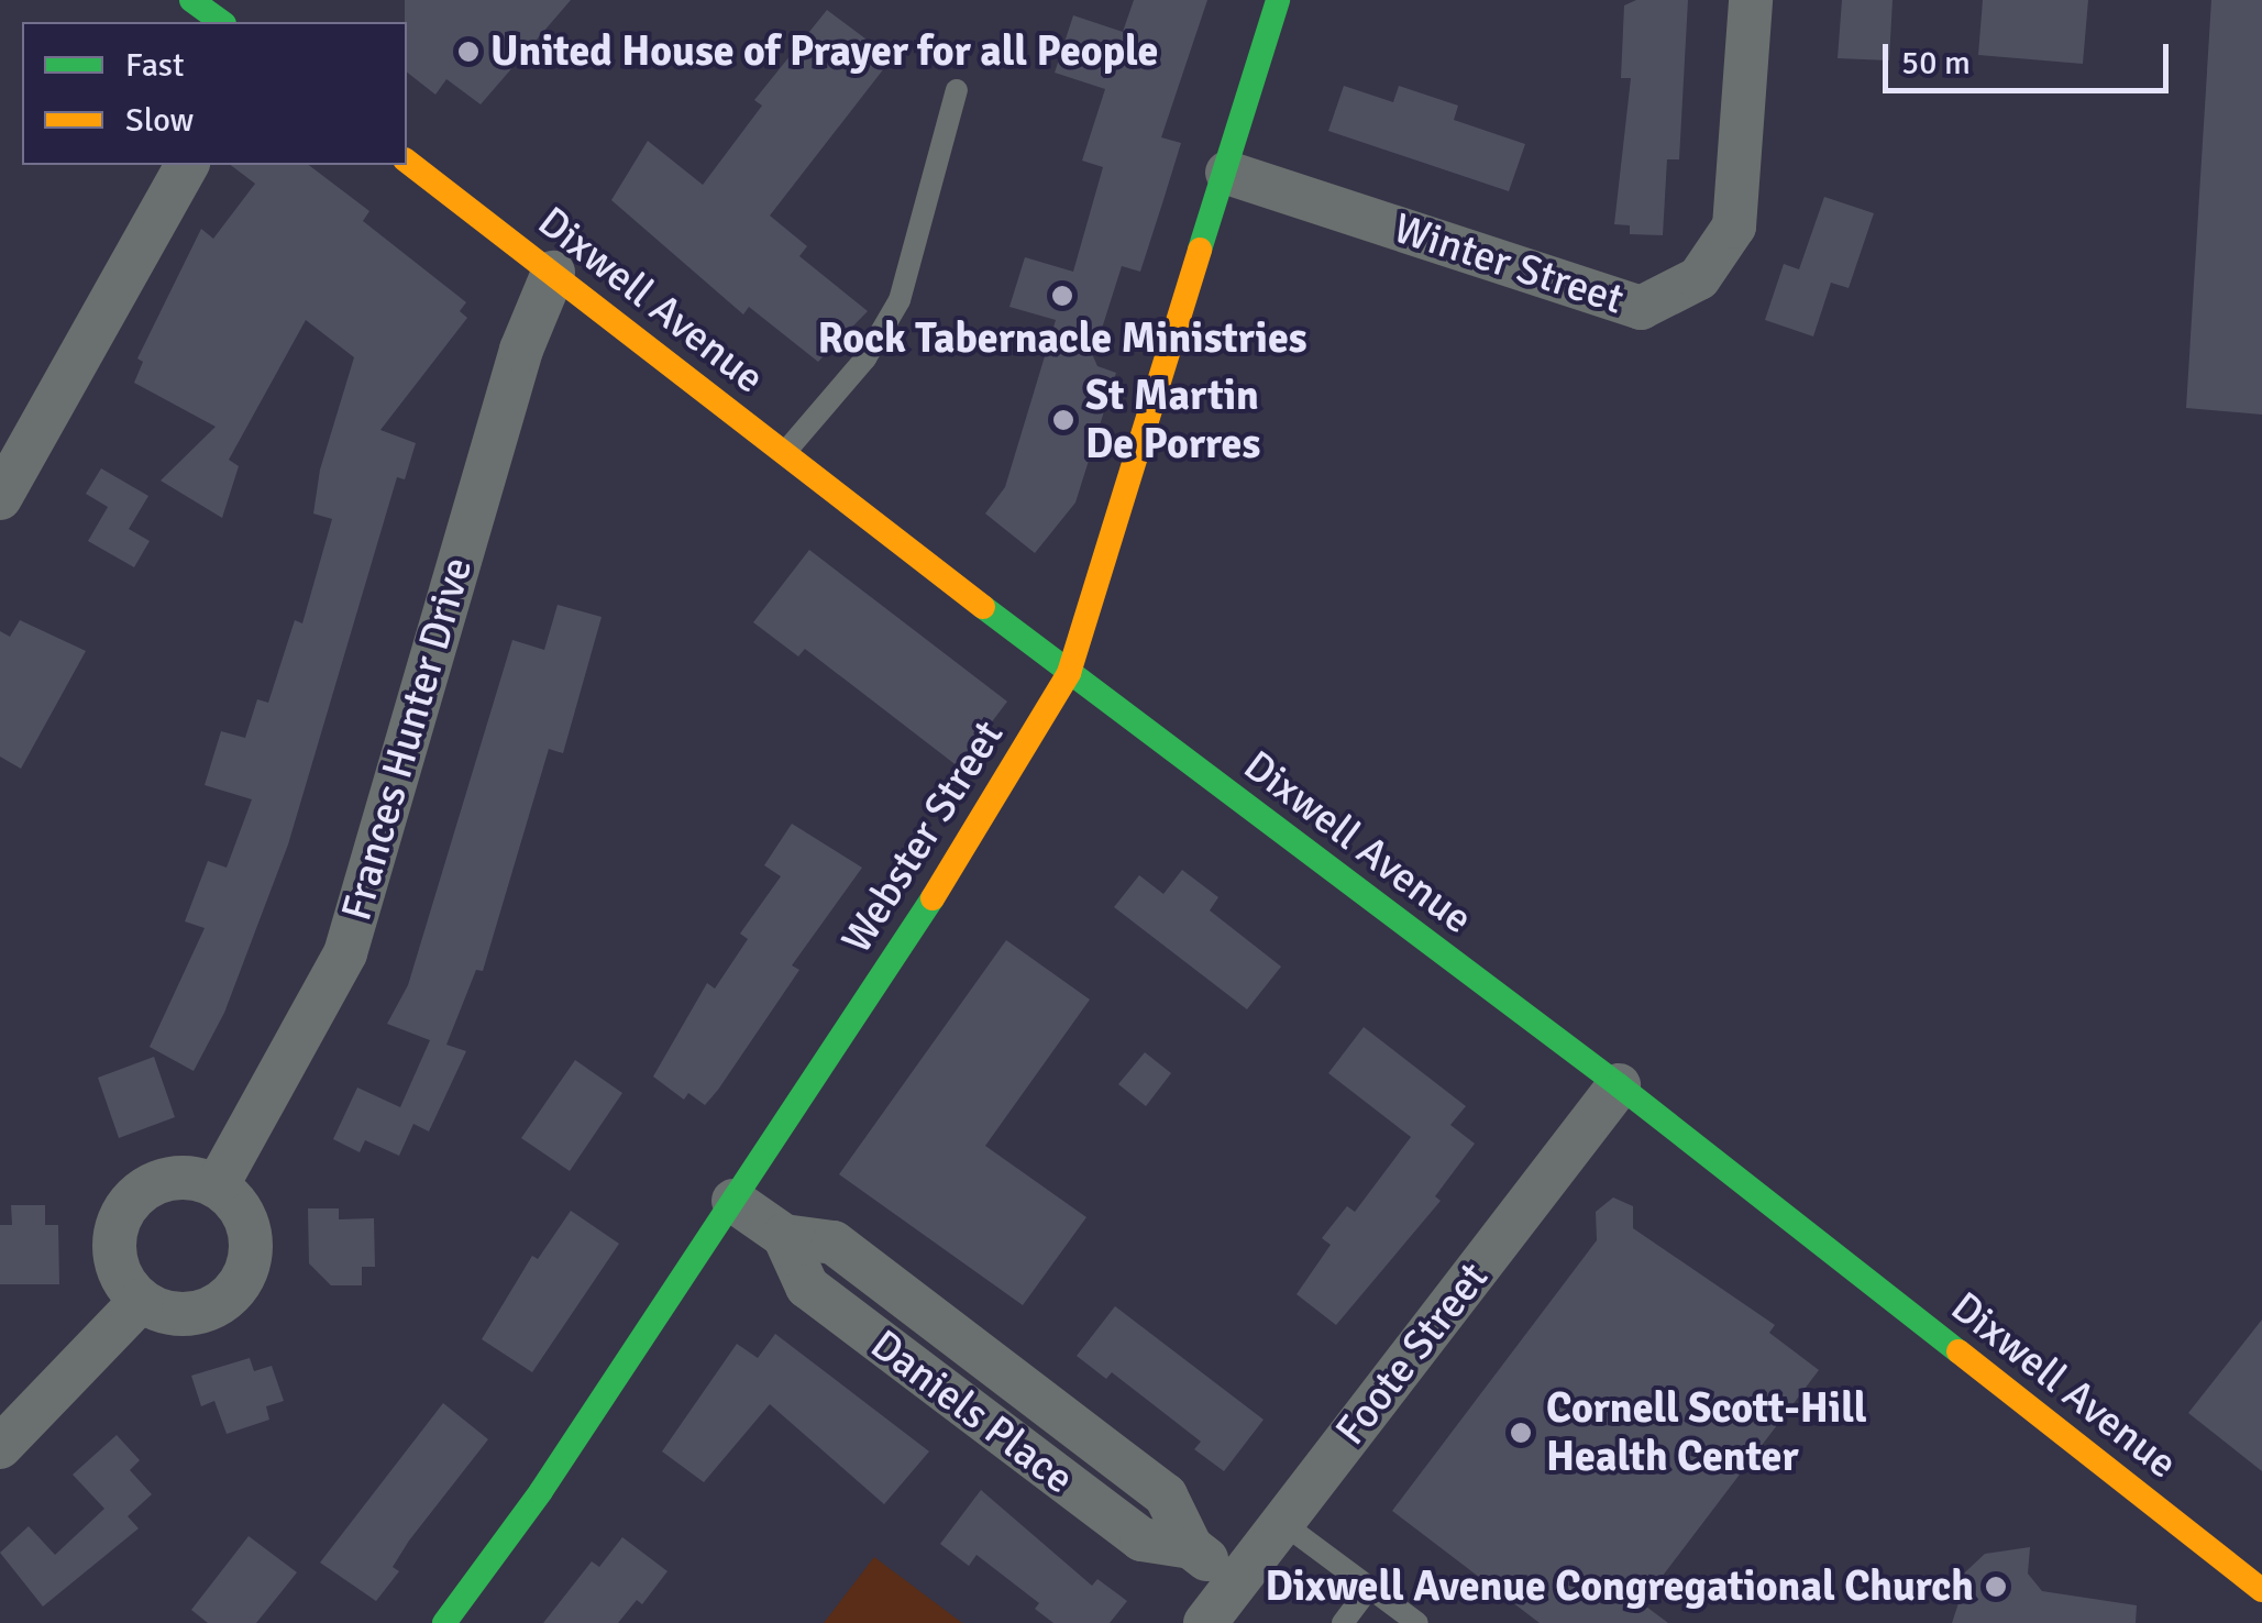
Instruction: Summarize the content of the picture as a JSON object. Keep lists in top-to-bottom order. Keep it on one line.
{"streets":{"main road":["Dixwell Avenue","Webster Street"],"street":["Winter Street","Frances Hunter Drive","Foote Street","Daniels Place"]},"crossings":[["Winter Street","Webster Street"],["Dixwell Avenue","Frances Hunter Drive"],["Dixwell Avenue","Webster Street"],["Dixwell Avenue","Foote Street"],["Webster Street","Daniels Place"],["Foote Street","Daniels Place"]],"places":["United House of Prayer for all People","Rock Tabernacle Ministries","St Martin De Porres","Cornell Scott-Hill Health Center","Dixwell Avenue Congregational Church"],"legend":["Fast","Slow"],"scale_bar":"50 m"}
